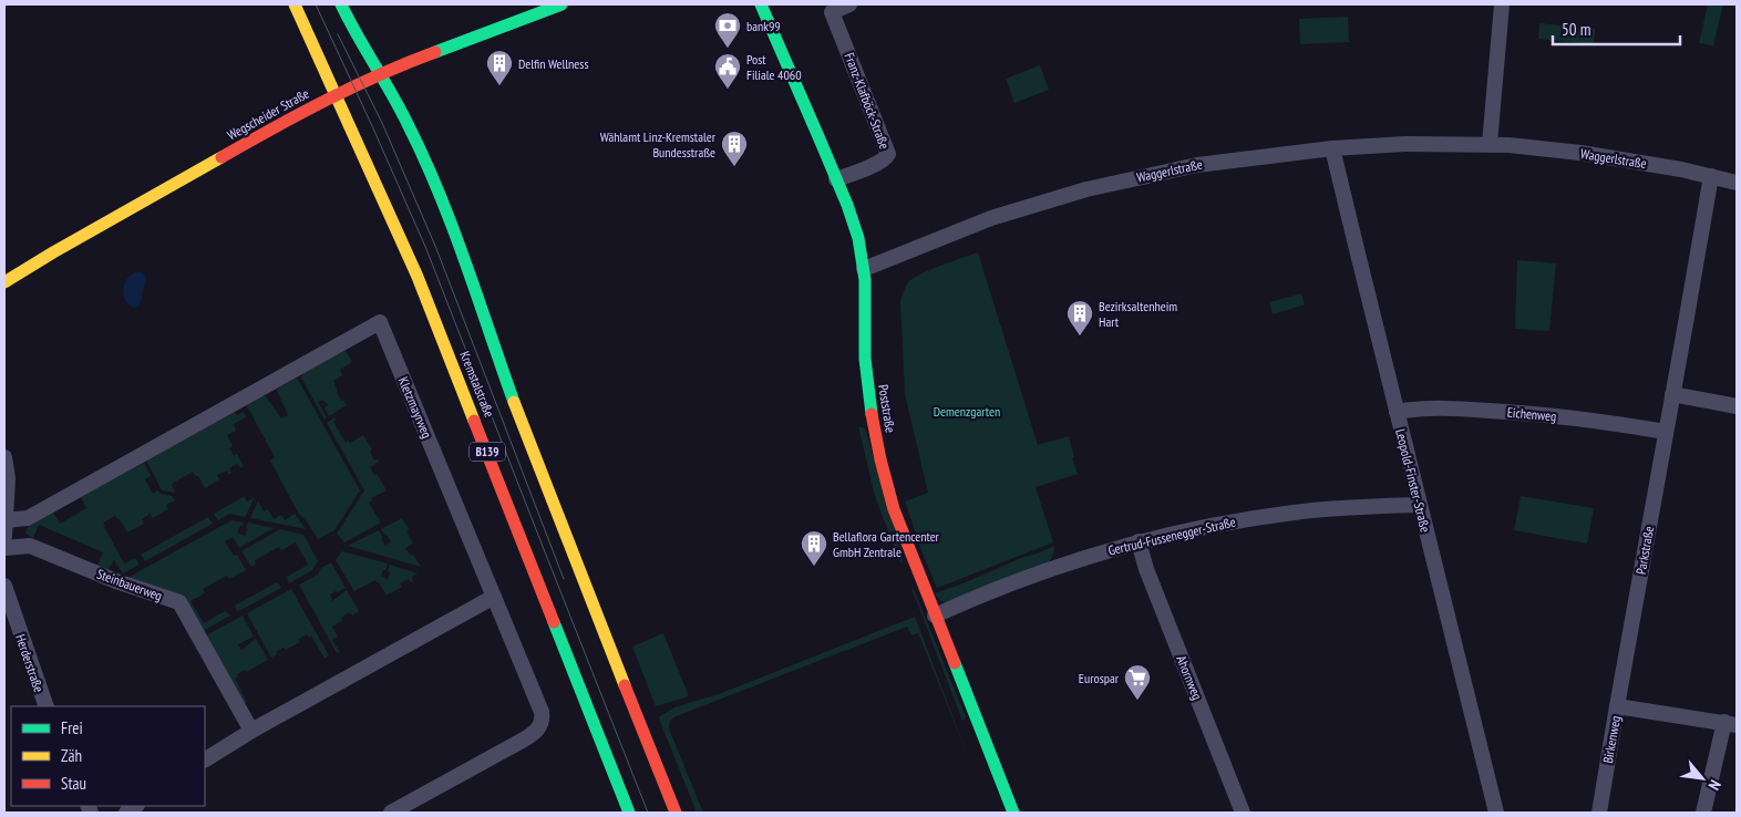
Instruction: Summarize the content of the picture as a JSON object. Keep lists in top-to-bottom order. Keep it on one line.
{"streets":{"main road":["Wegscheider Straße","Kremstalstraße","Poststraße","B139"],"street":["Franz-Klafböck-Straße","Waggerlstraße","Kletzmayrweg","Eichenweg","Leopold-Finster-Straße","Gertrud-Fussenegger-Straße","Parkstraße","Steinbauerweg","Herderstraße","Ahornweg","Birkenweg"]},"crossings":[["Franz-Klafböck-Straße","Poststraße"],["Wegscheider Straße","Kremstalstraße"],["Waggerlstraße","Poststraße"],["Waggerlstraße","Leopold-Finster-Straße"],["Waggerlstraße","Parkstraße"],["Poststraße","Gertrud-Fussenegger-Straße"],["Eichenweg","Leopold-Finster-Straße"],["Eichenweg","Parkstraße"],["Leopold-Finster-Straße","Gertrud-Fussenegger-Straße"],["Gertrud-Fussenegger-Straße","Ahornweg"],["Parkstraße","Birkenweg"]],"parks":["Demenzgarten"],"places":{"bank":["bank99"],"building":["Delfin Wellness","Wählamt Linz-Kremstaler Bundesstraße","Bezirksaltenheim Hart","Bellaflora Gartencenter GmbH Zentrale"],"public building":["Post Filiale 4060"],"supermarket":["Eurospar"]},"legend":["Frei","Zäh","Stau"],"scale_bar":"50 m","north":"bottom right"}
